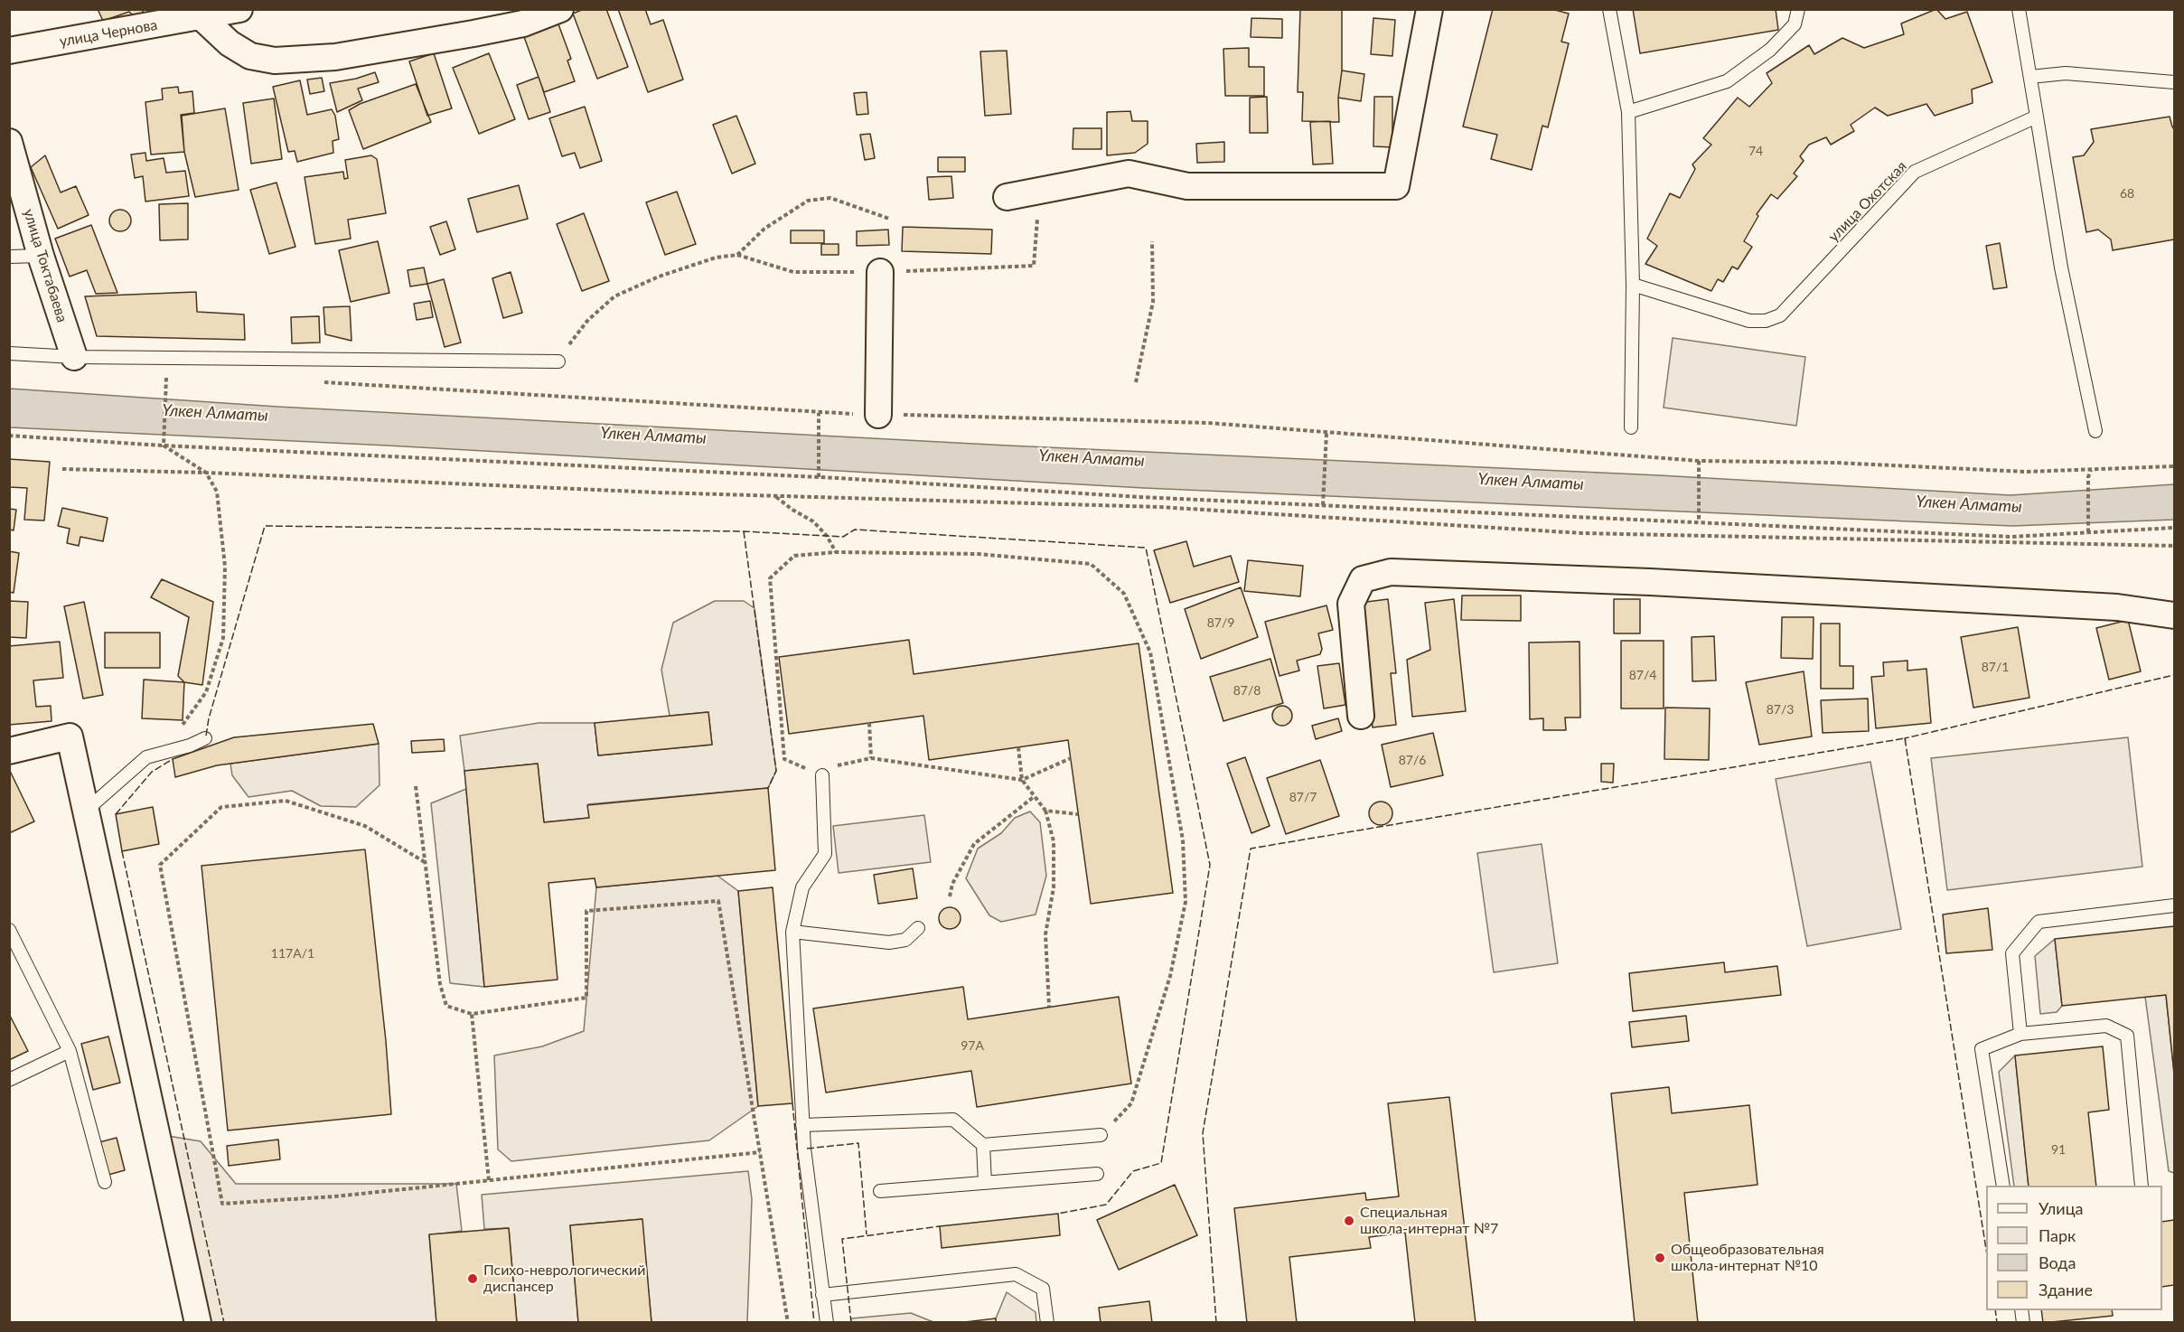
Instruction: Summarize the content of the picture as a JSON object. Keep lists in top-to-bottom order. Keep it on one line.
{"streets":{"street":["улица Чернова","улица Токтабаева"],"lane":["улица Охотская"]},"water":["Үлкен Алматы"],"places":["Специальная школа-интернат №7","Общеобразовательная школа-интернат №10","Психо-неврологический диспансер"],"house_numbers":["74","68","87/9","87/1","87/4","87/8","87/3","87/6","87/7","117А/1","97А","91"],"legend":["Улица","Парк","Вода","Здание"]}
